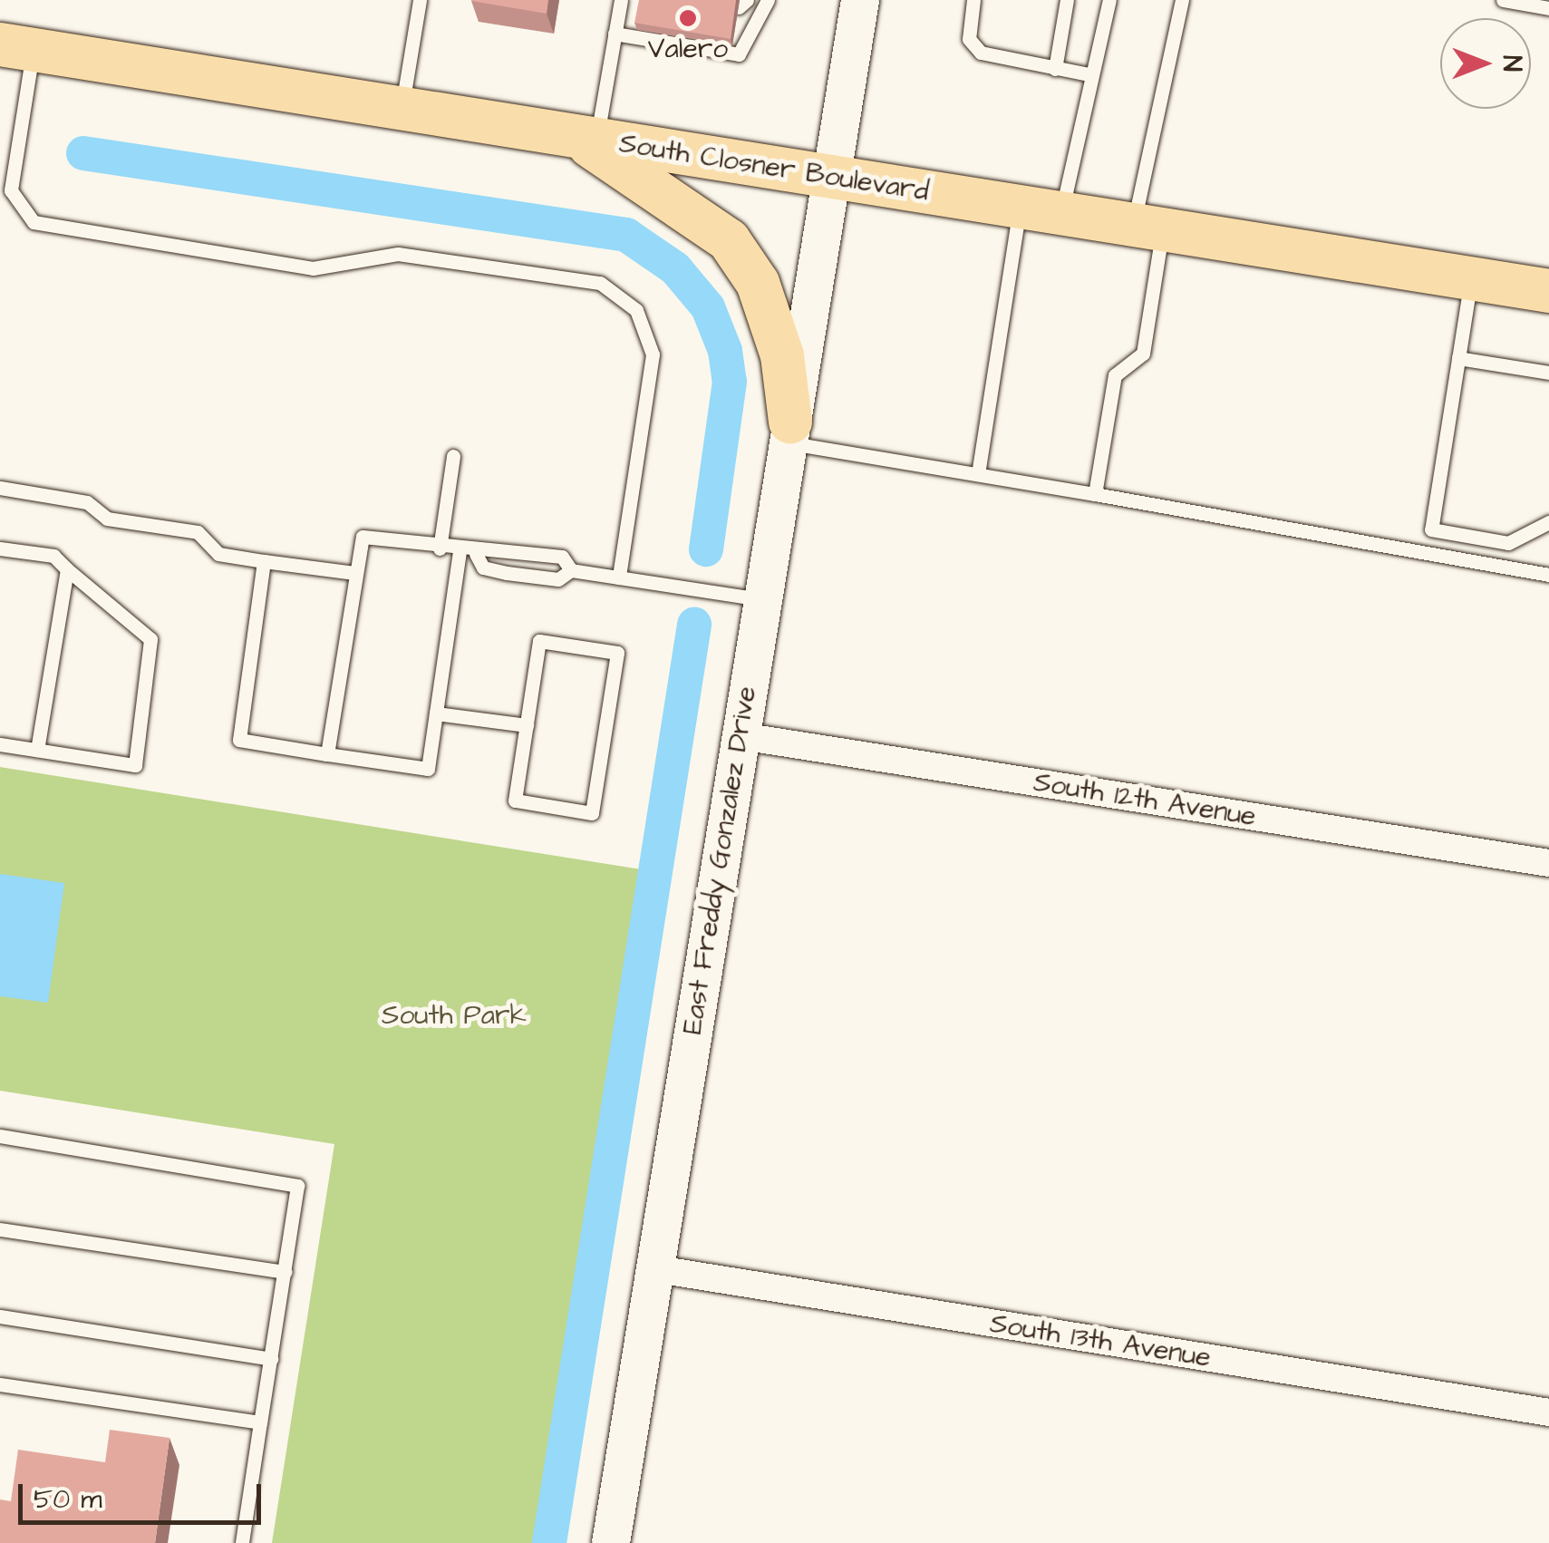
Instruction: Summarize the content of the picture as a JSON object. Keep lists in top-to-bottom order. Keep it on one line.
{"streets":{"main road":["South Closner Boulevard","East Freddy Gonzalez Drive"],"street":["South 12th Avenue","South 13th Avenue"]},"crossings":[["South Closner Boulevard","East Freddy Gonzalez Drive"],["South 12th Avenue","East Freddy Gonzalez Drive"],["East Freddy Gonzalez Drive","South 13th Avenue"]],"parks":["South Park"],"places":["Valero"],"scale_bar":"50 m","north":"right"}
